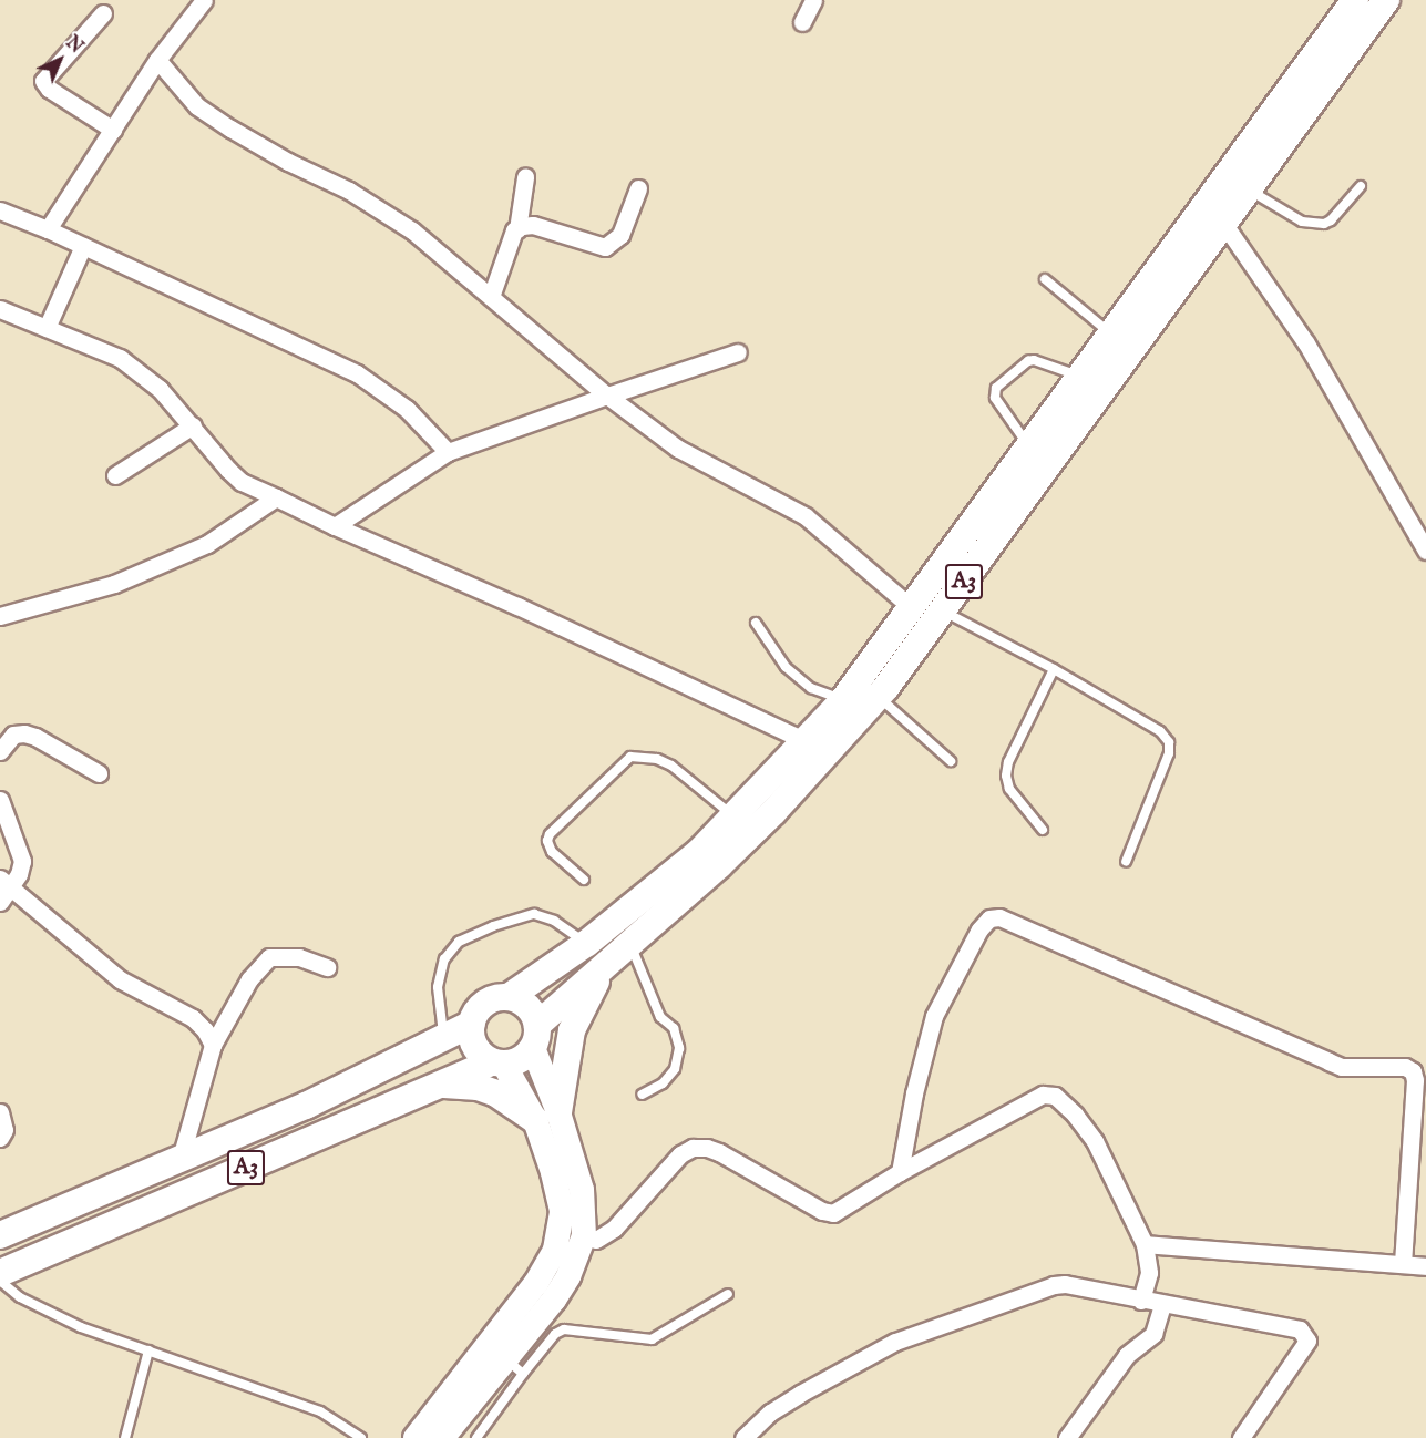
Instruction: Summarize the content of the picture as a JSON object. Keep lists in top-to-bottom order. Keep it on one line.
{"streets":{"highway":["A3"]},"north":"top right"}
